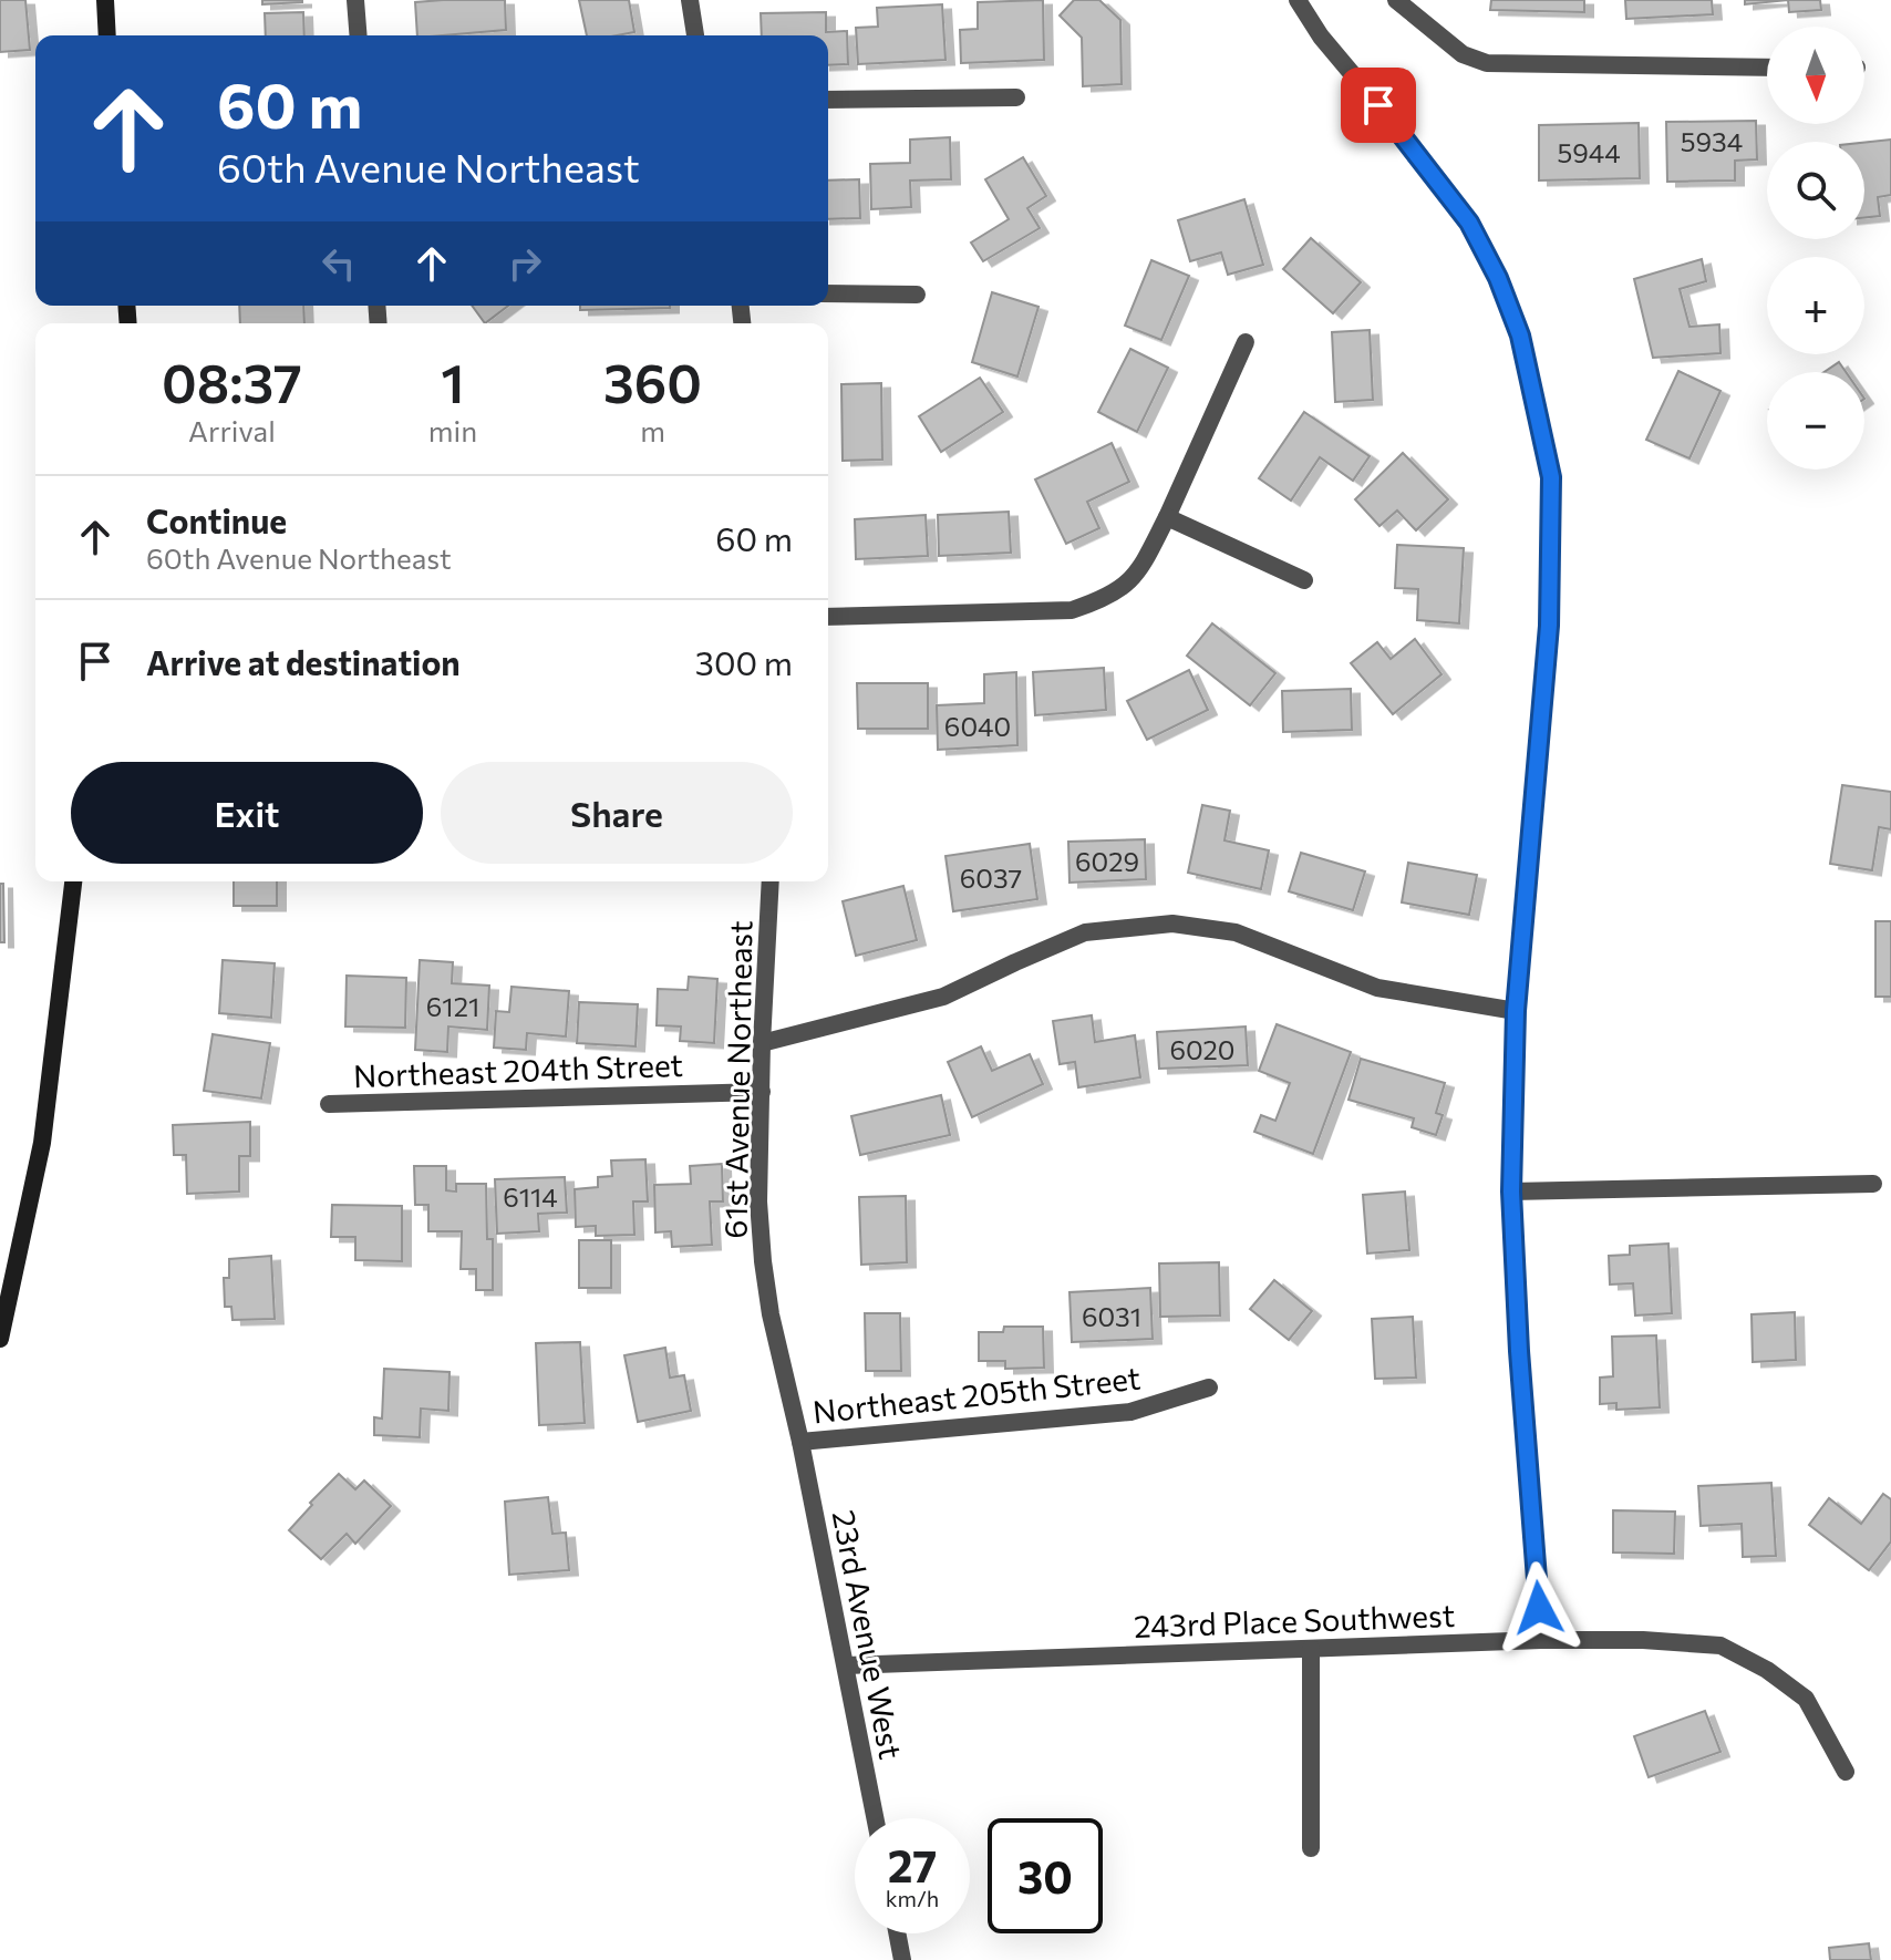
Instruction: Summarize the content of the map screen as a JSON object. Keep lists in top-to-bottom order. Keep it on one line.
{"streets":{"street":["Northeast 204th Street","61st Avenue Northeast","Northeast 205th Street","243rd Place Southwest","23rd Avenue West"]},"crossings":[["Northeast 204th Street","61st Avenue Northeast"],["61st Avenue Northeast","Northeast 205th Street"],["61st Avenue Northeast","23rd Avenue West"],["Northeast 205th Street","23rd Avenue West"],["243rd Place Southwest","23rd Avenue West"]],"house_numbers":["5934","5944","6040","6029","6037","6121","6020","6114","6031"],"north":"bottom","page":{"map_buttons":["+","−"],"turn":["60 m","60th Avenue Northeast"],"eta":["08:37","Arrival","1","min","360","m"],"list":[{"name":"Continue","note":"60th Avenue Northeast","value":"60 m"},{"name":"Arrive at destination","value":"300 m"}],"buttons":["Exit","Share"],"speed":"27 km/h","limit":"30"}}
